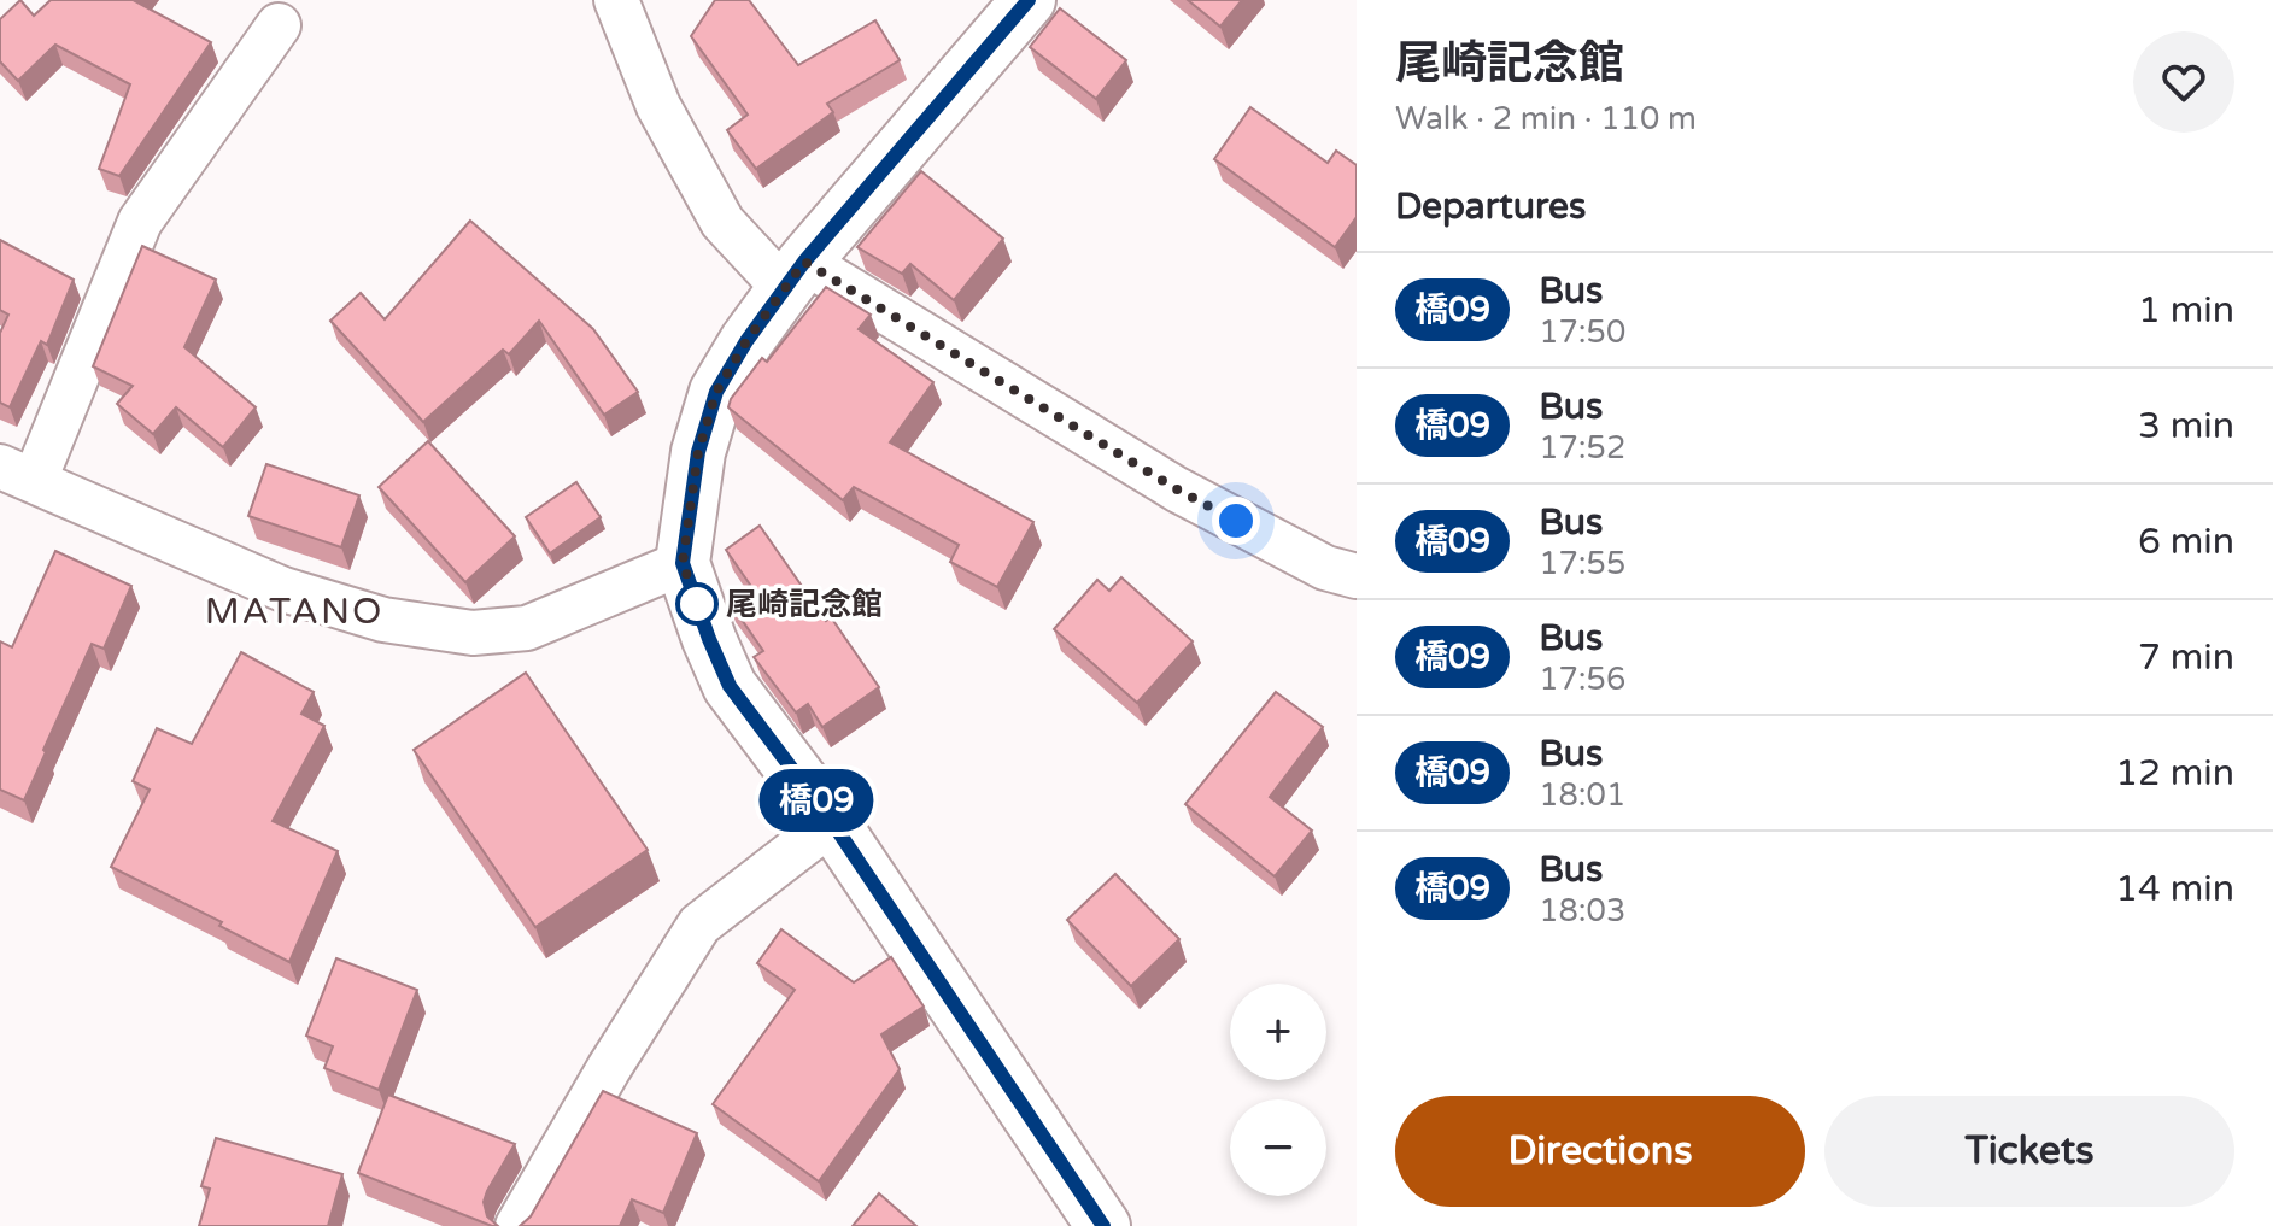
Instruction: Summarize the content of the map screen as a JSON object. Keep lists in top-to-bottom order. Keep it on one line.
{"districts":["MATANO"],"places":["尾崎記念館"],"lines":["bus line 橋09"],"page":{"on_map":"橋09","heading":[["尾崎記念館","Walk · 2 min · 110 m"],"Departures"],"list":[{"mark":"橋09","name":"Bus","note":"17:50","value":"1 min"},{"mark":"橋09","name":"Bus","note":"17:52","value":"3 min"},{"mark":"橋09","name":"Bus","note":"17:55","value":"6 min"},{"mark":"橋09","name":"Bus","note":"17:56","value":"7 min"},{"mark":"橋09","name":"Bus","note":"18:01","value":"12 min"},{"mark":"橋09","name":"Bus","note":"18:03","value":"14 min"}],"map_buttons":["+","−"],"buttons":["Directions","Tickets"]}}
